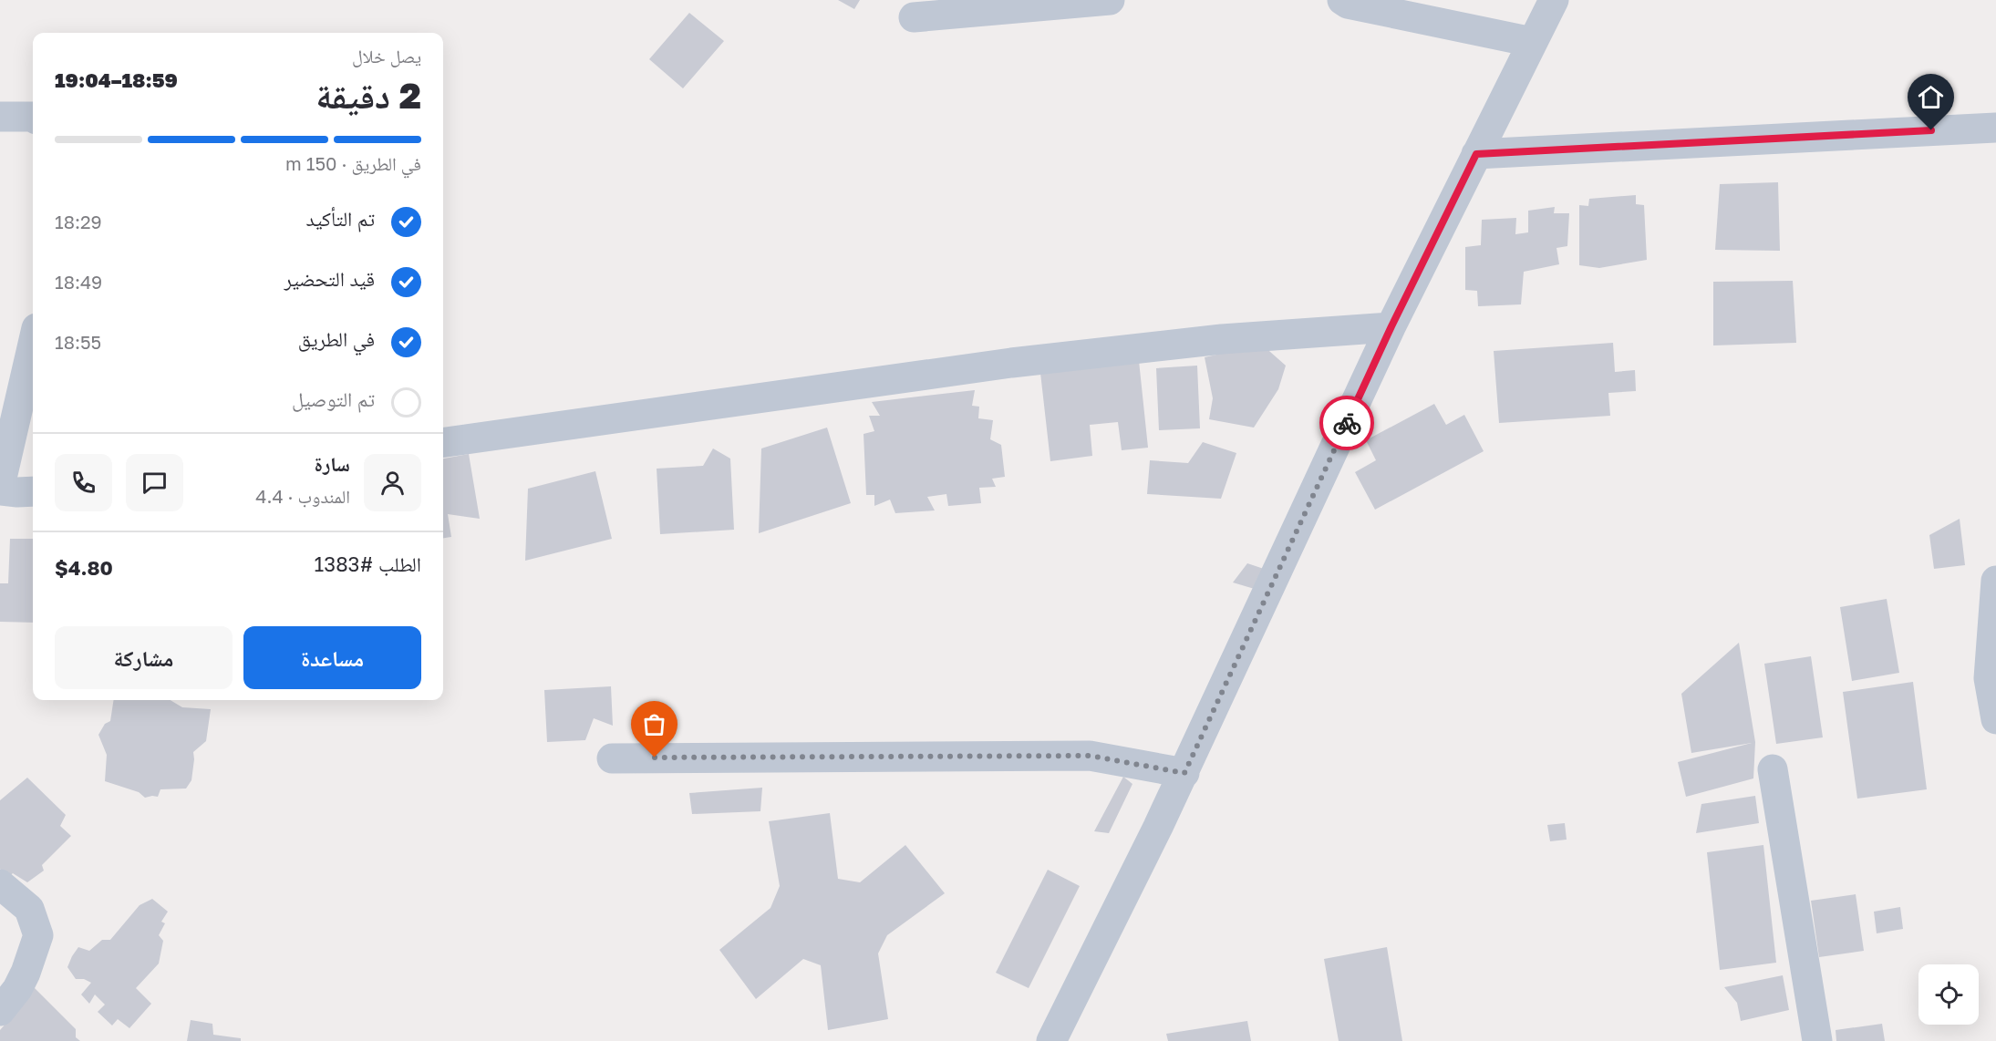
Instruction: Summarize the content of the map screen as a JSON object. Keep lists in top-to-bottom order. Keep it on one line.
{"page":{"heading":["2 دقيقة","يصل خلال","18:59–19:04"],"panel":["سارة","المندوب · 4.4","الطلب #1383","$4.80"],"bar":"في الطريق · 150 m","list":[["تم التأكيد","18:29"],["قيد التحضير","18:49"],["في الطريق","18:55"],"تم التوصيل"],"buttons":["مساعدة","مشاركة"]}}
